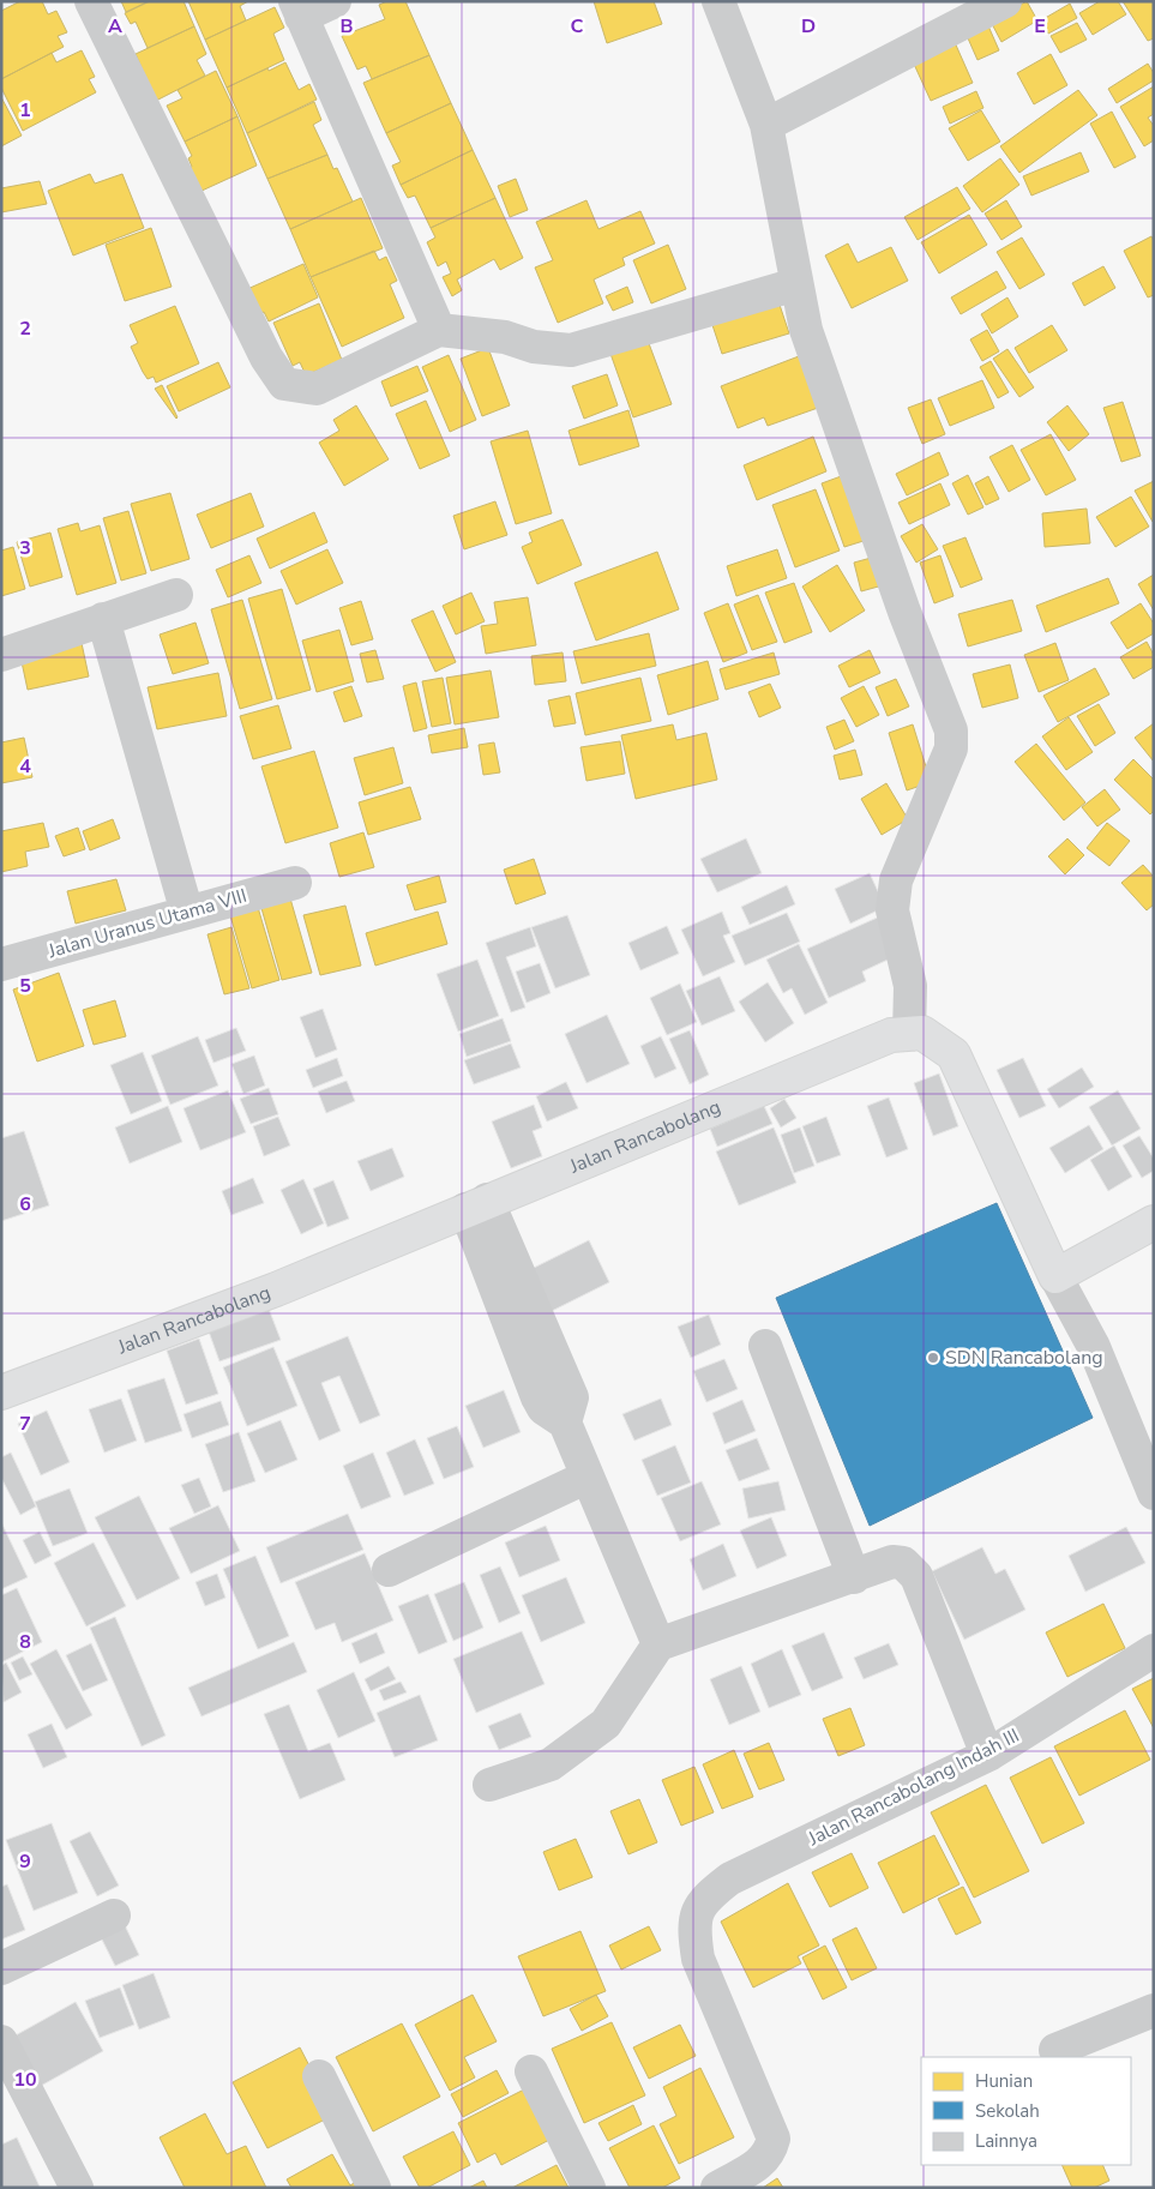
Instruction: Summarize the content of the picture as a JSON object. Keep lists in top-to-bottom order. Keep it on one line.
{"streets":{"street":["Jalan Uranus Utama VIII","Jalan Rancabolang","Jalan Rancabolang Indah III"]},"places":["SDN Rancabolang"],"legend":["Hunian","Sekolah","Lainnya"],"grid":{"columns":["A","B","C","D","E"],"rows":["1","2","3","4","5","6","7","8","9","10"]}}
